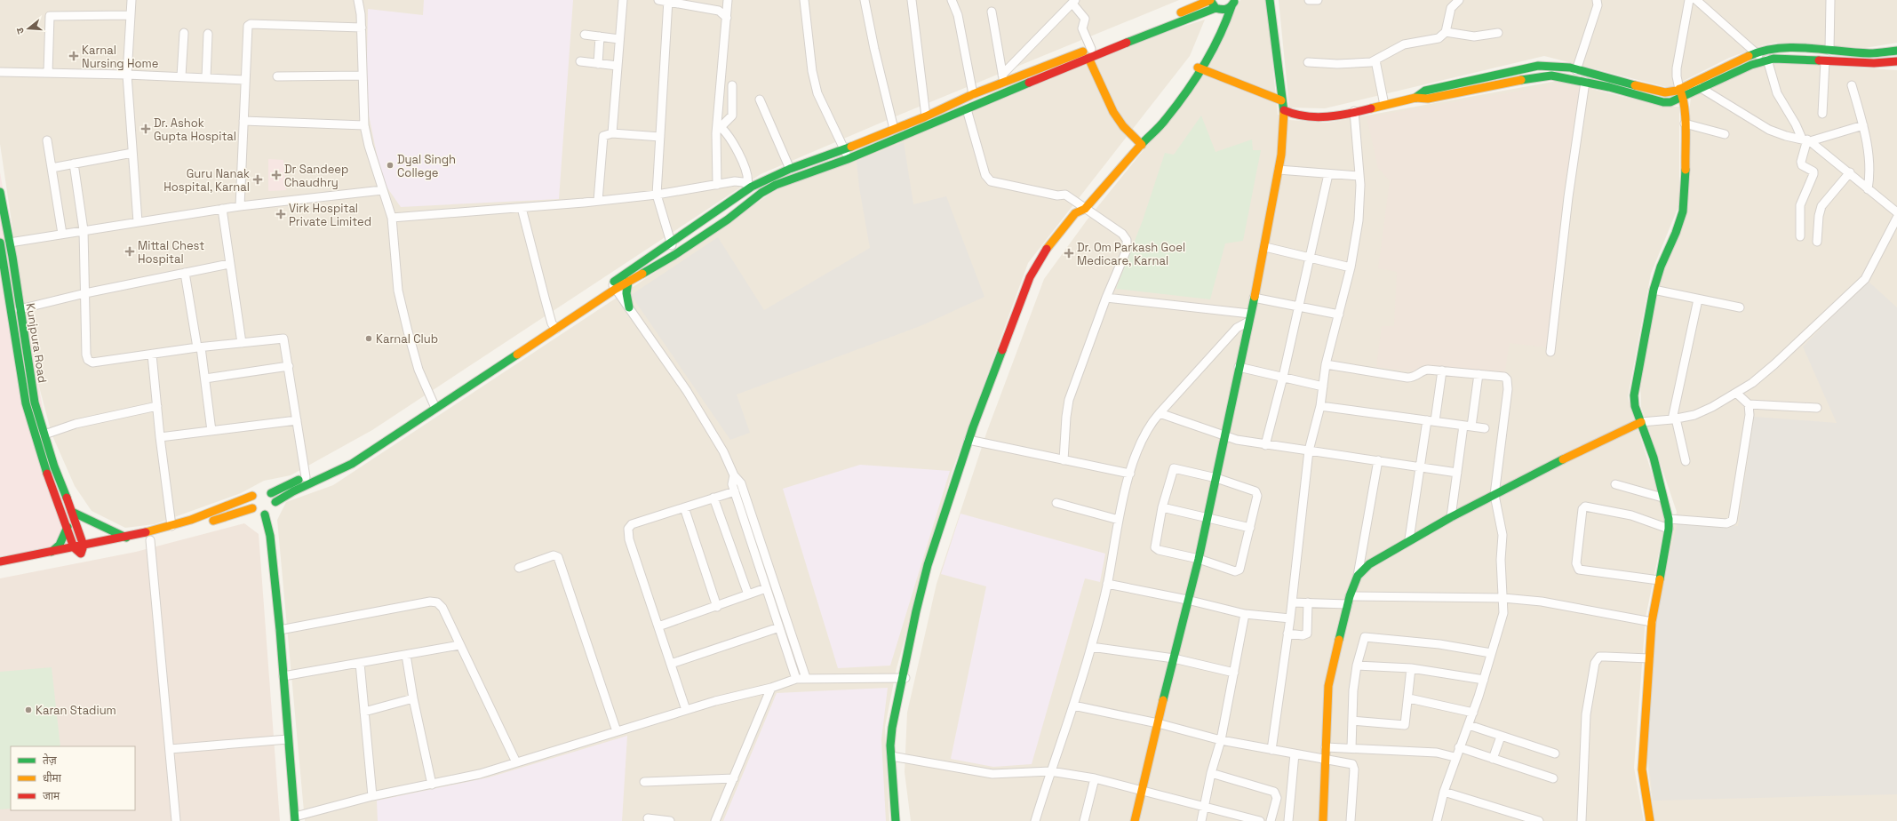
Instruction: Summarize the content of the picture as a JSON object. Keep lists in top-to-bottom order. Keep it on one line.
{"streets":{"main road":["Kunjpura Road"]},"places":{"health":["Karnal Nursing Home","Dr. Ashok Gupta Hospital","Dr Sandeep Chaudhry","Guru Nanak Hospital, Karnal","Virk Hospital Private Limited","Mittal Chest Hospital","Dr. Om Parkash Goel Medicare, Karnal"],"other":["Dyal Singh College","Karnal Club","Karan Stadium"]},"legend":["तेज़","धीमा","जाम"],"north":"left"}
